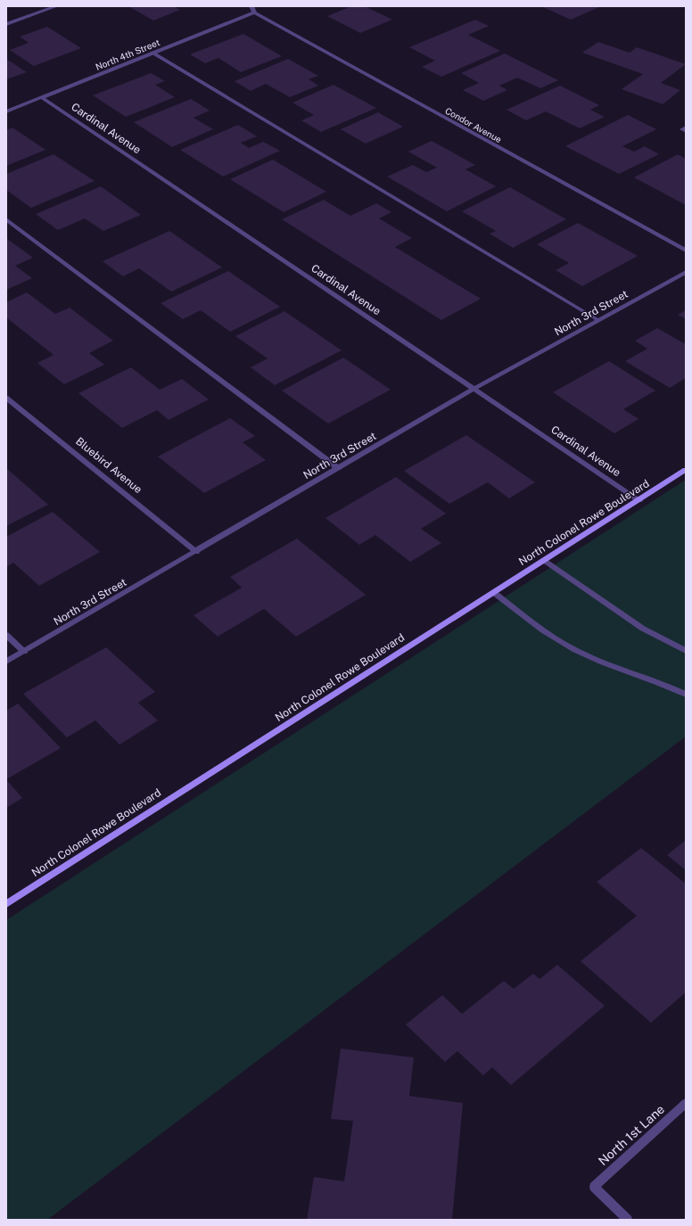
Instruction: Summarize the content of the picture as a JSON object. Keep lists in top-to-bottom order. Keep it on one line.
{"streets":{"main road":["North Colonel Rowe Boulevard"],"street":["North 4th Street","Condor Avenue","Cardinal Avenue","North 3rd Street","Bluebird Avenue","North 1st Lane"]},"crossings":[["North 4th Street","Condor Avenue"],["North 4th Street","Cardinal Avenue"],["Cardinal Avenue","North 3rd Street"],["Cardinal Avenue","North Colonel Rowe Boulevard"],["North 3rd Street","Bluebird Avenue"]]}
